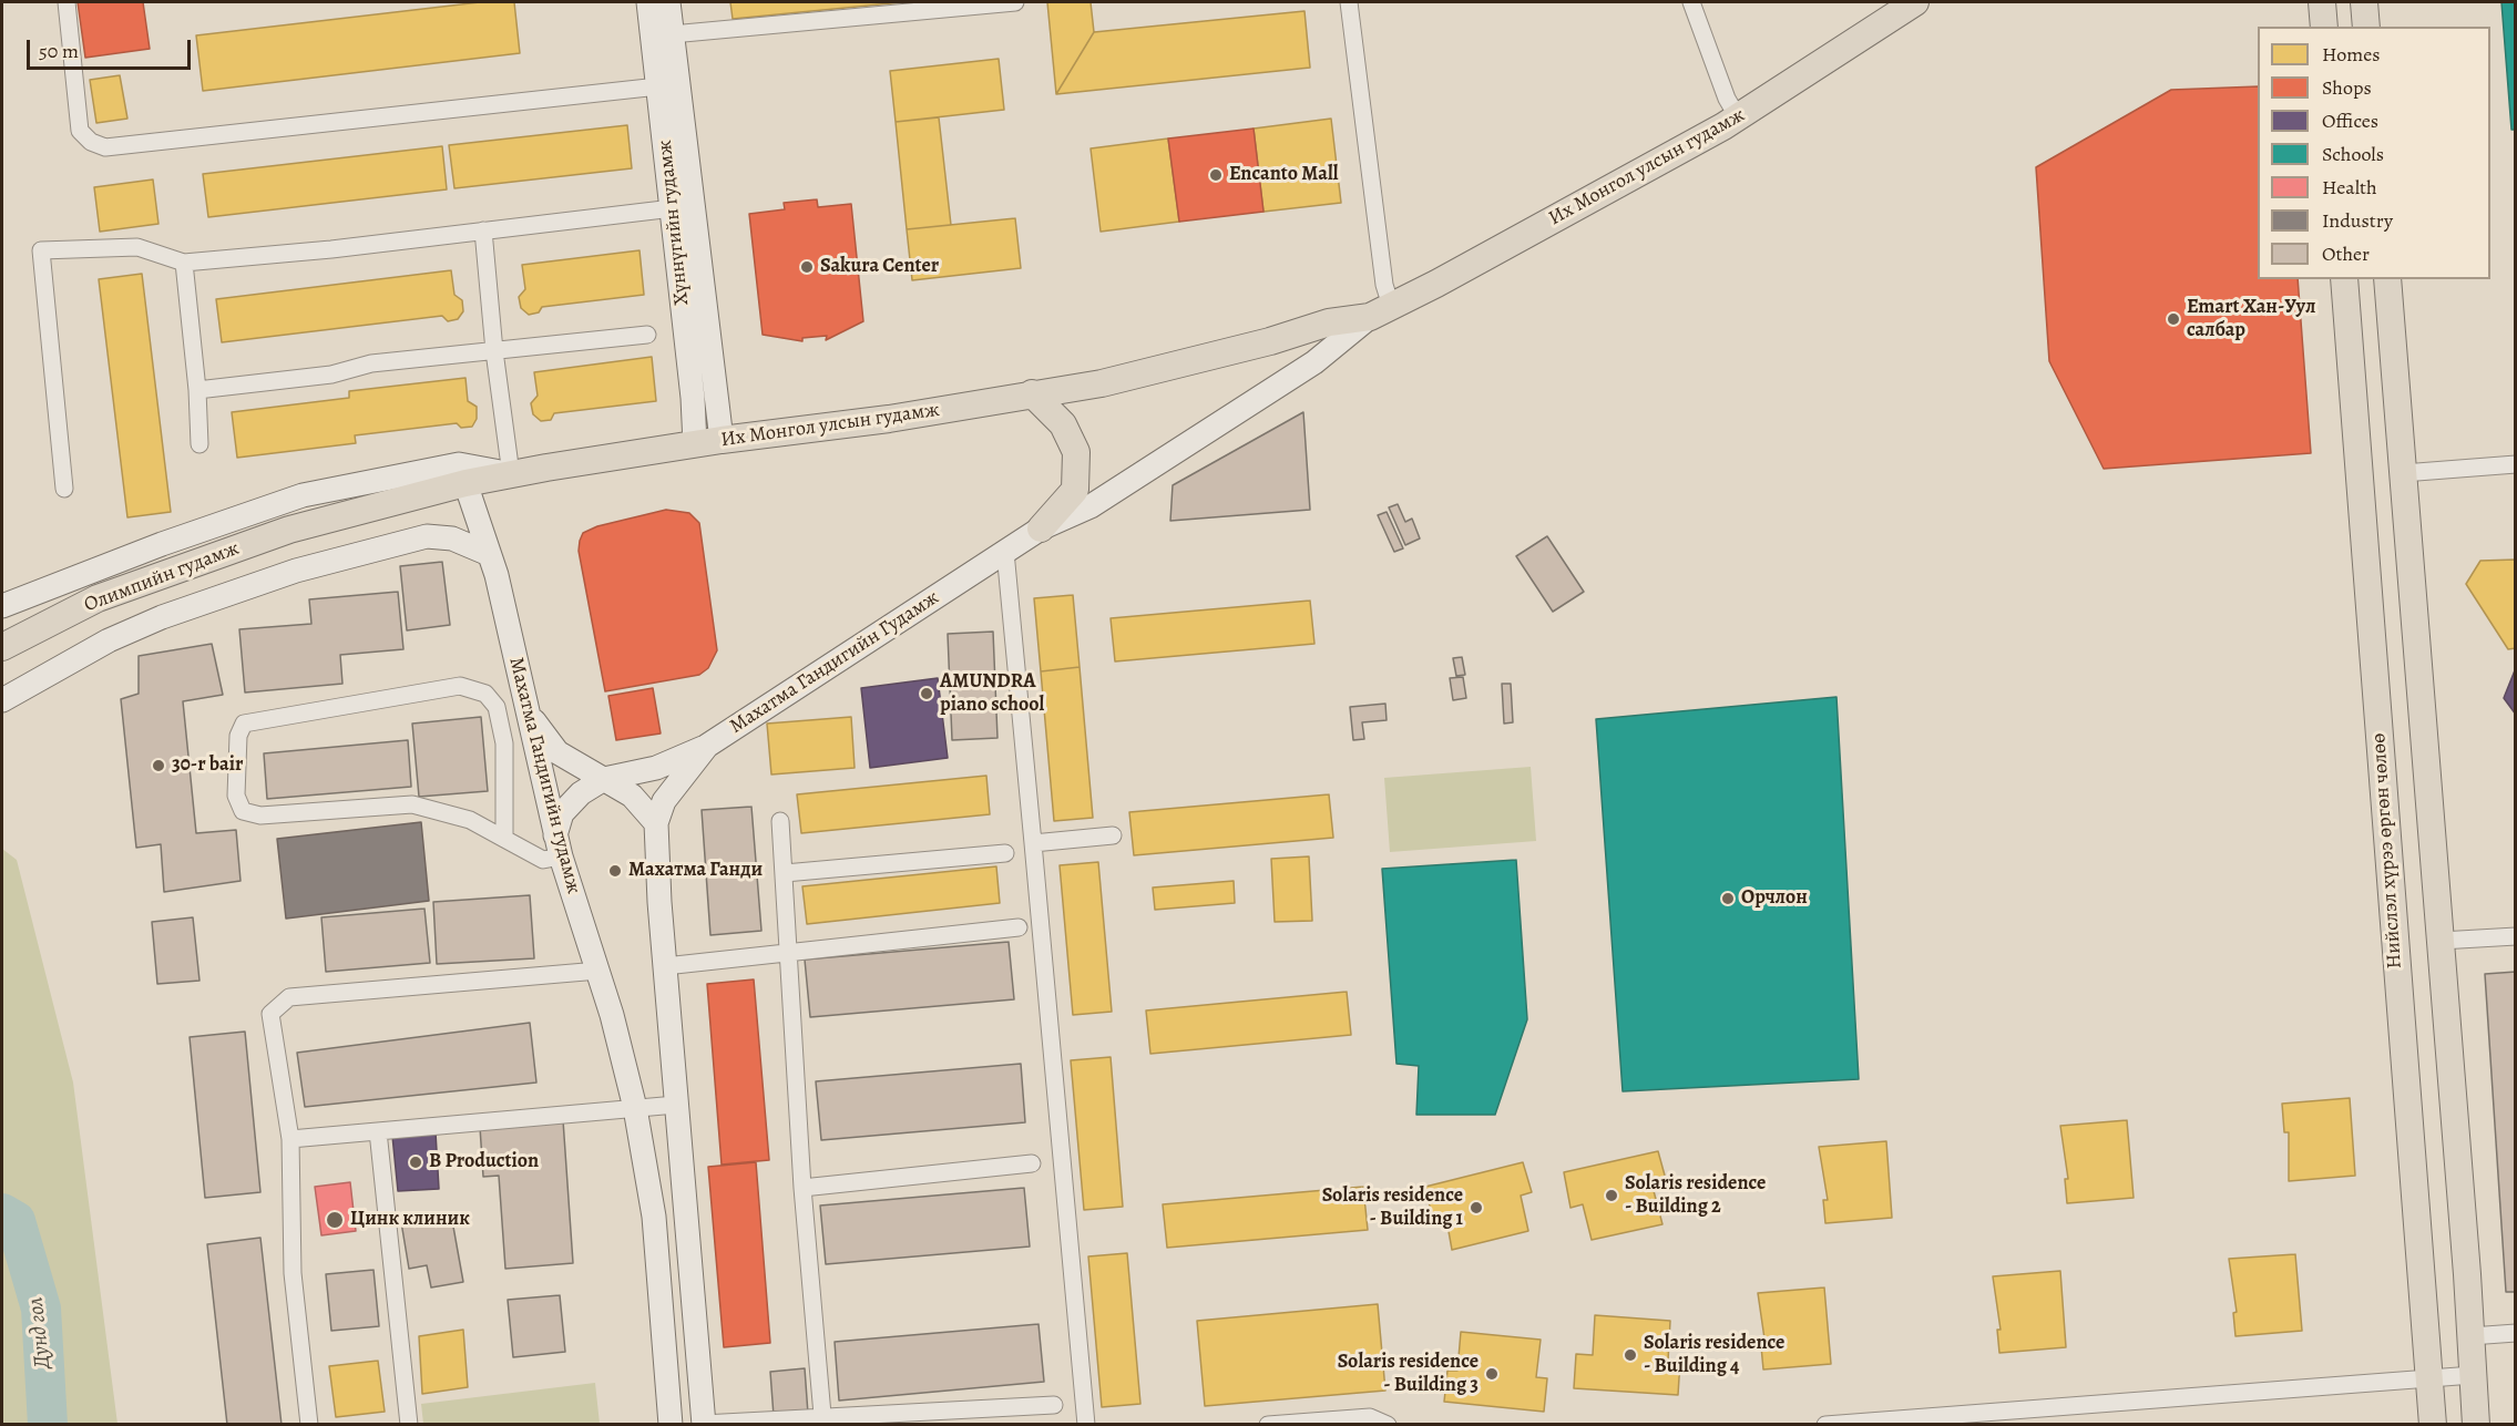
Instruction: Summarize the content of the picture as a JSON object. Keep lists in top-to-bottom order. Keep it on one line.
{"streets":{"main road":["Их Монгол улсын гудамж","Хүннүгийн гудамж","Олимпийн гудамж","Махатма Гандигийн Гудамж","Махатма Гандигийн гудамж","Нийслэл хүрээ өргөн чөлөө"]},"crossings":[["Их Монгол улсын гудамж","Хүннүгийн гудамж"],["Их Монгол улсын гудамж","Олимпийн гудамж"],["Их Монгол улсын гудамж","Махатма Гандигийн Гудамж"],["Их Монгол улсын гудамж","Махатма Гандигийн гудамж"]],"water":["Дунд гол"],"places":["Encanto Mall","Sakura Center","Emart Хан-Уул салбар","AMUNDRA piano school","30-r bair","Махатма Ганди","Орчлон","B Production","Solaris residence - Building 2","Solaris residence - Building 1","Цинк клиник","Solaris residence - Building 4","Solaris residence - Building 3"],"legend":["Homes","Shops","Offices","Schools","Health","Industry","Other"],"scale_bar":"50 m"}
